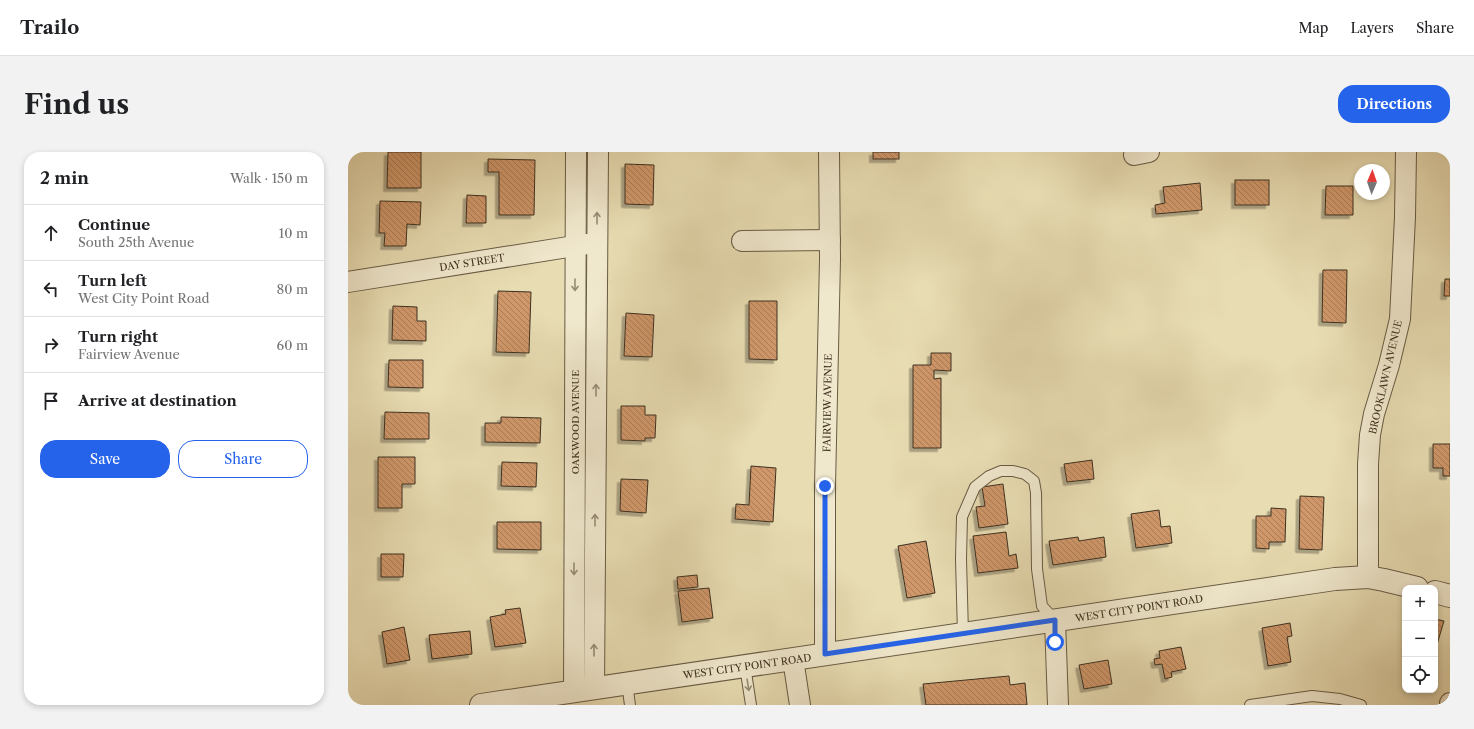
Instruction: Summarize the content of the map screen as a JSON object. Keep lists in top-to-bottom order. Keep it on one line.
{"streets":{"street":["DAY STREET","BROOKLAWN AVENUE","FAIRVIEW AVENUE","OAKWOOD AVENUE","WEST CITY POINT ROAD"]},"crossings":[["DAY STREET","OAKWOOD AVENUE"],["BROOKLAWN AVENUE","WEST CITY POINT ROAD"],["FAIRVIEW AVENUE","WEST CITY POINT ROAD"],["OAKWOOD AVENUE","WEST CITY POINT ROAD"]],"north":"top","page":{"header":"Trailo","nav":["Map","Layers","Share"],"buttons":["Directions",["Save","Share"]],"title":"Find us","heading":["2 min","Walk · 150 m"],"list":[["Continue","South 25th Avenue","10 m"],["Turn left","West City Point Road","80 m"],["Turn right","Fairview Avenue","60 m"],"Arrive at destination"],"map_buttons":["+","−"]}}
